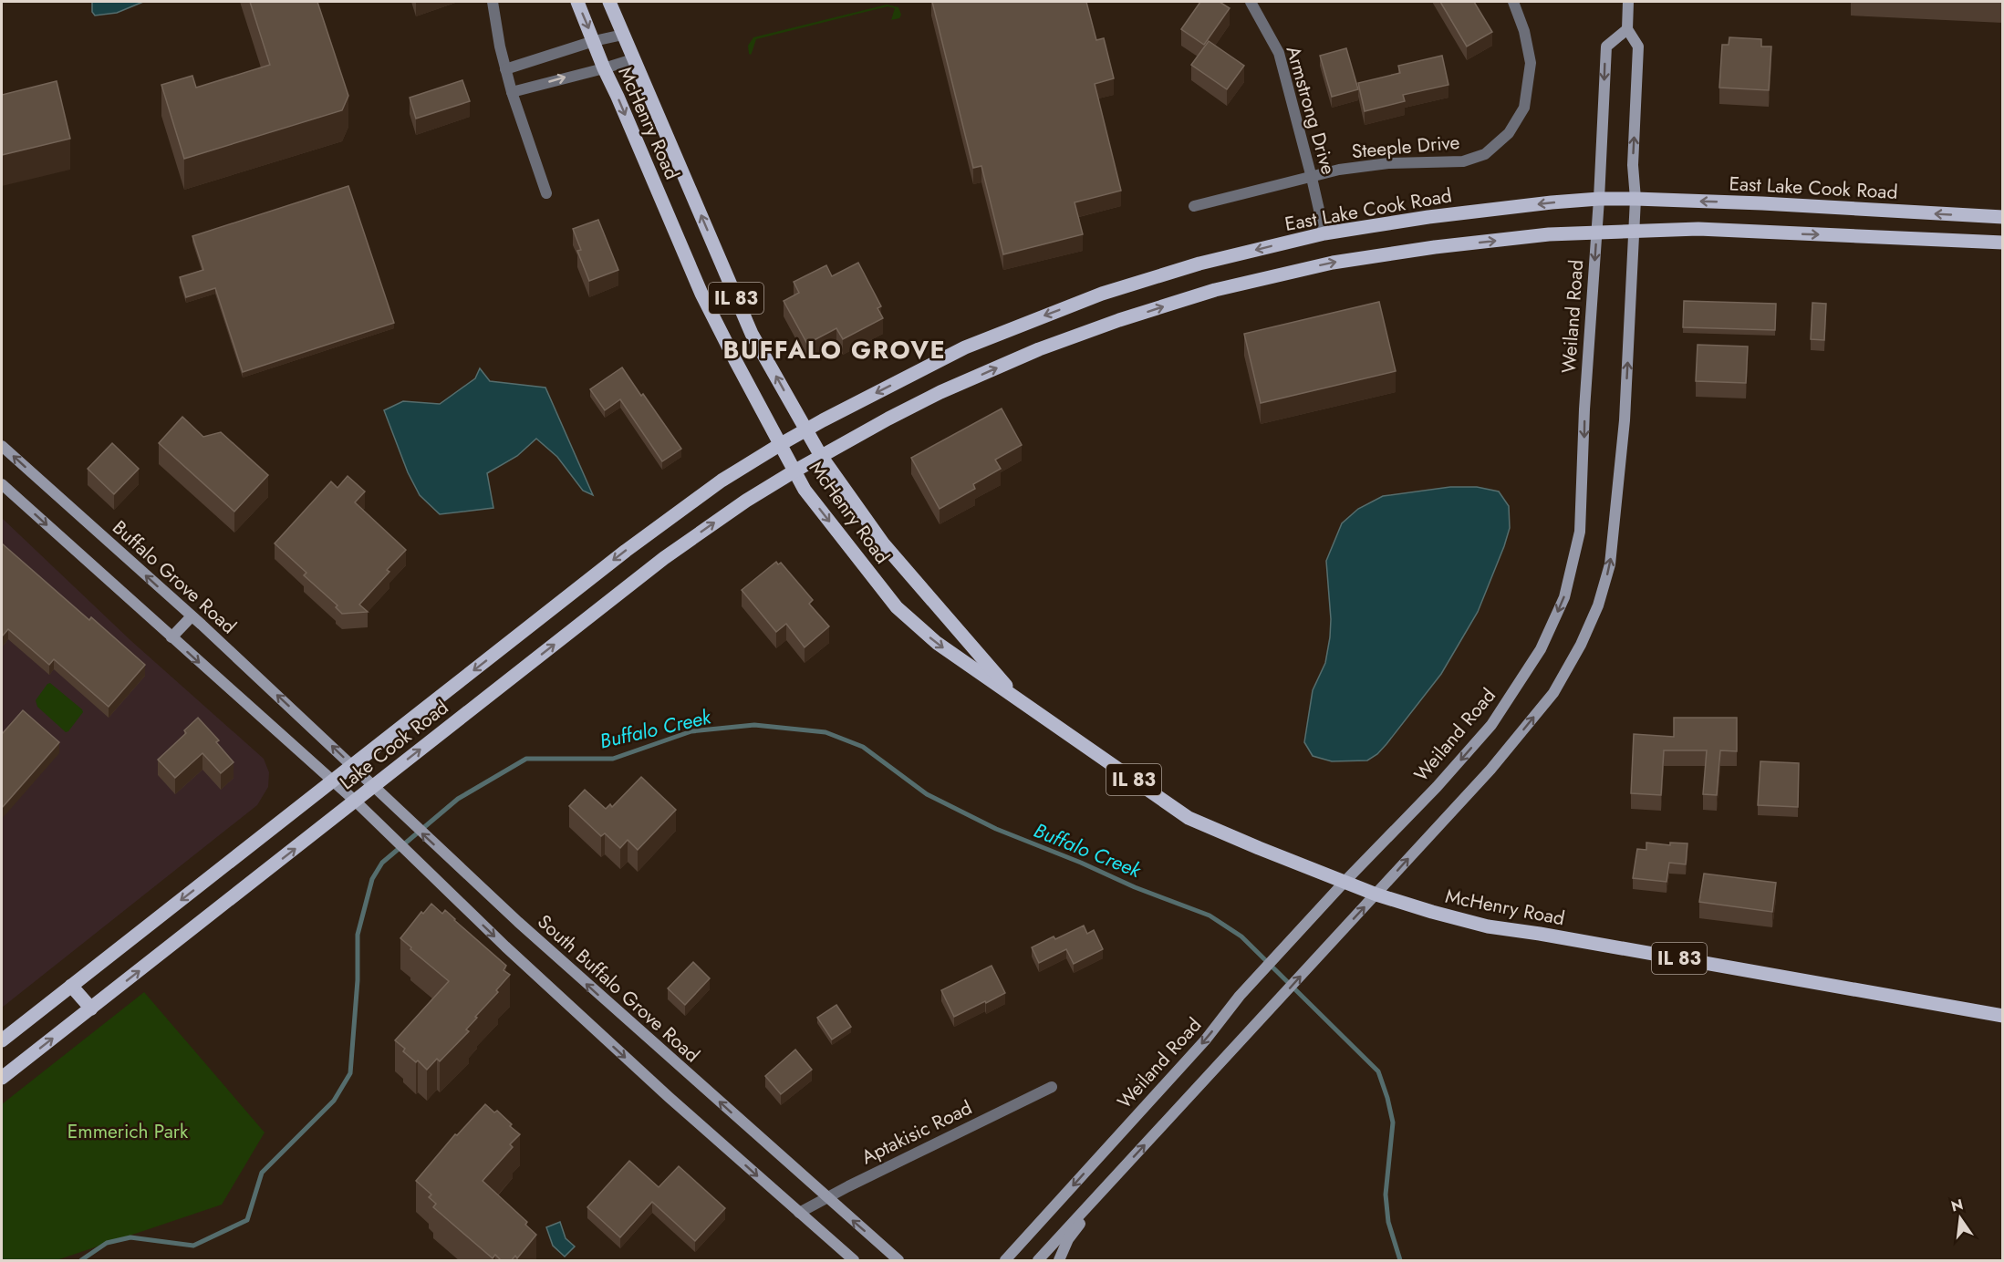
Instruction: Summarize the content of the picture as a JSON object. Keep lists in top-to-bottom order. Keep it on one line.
{"streets":{"main road":["McHenry Road","East Lake Cook Road","IL 83","Weiland Road","Buffalo Grove Road","Lake Cook Road","South Buffalo Grove Road"],"street":["Armstrong Drive","Steeple Drive","Aptakisic Road"]},"crossings":[["Armstrong Drive","Steeple Drive"],["Armstrong Drive","East Lake Cook Road"],["McHenry Road","East Lake Cook Road"],["McHenry Road","Weiland Road"],["McHenry Road","Lake Cook Road"],["East Lake Cook Road","Weiland Road"],["East Lake Cook Road","Lake Cook Road"],["Buffalo Grove Road","South Buffalo Grove Road"],["Lake Cook Road","South Buffalo Grove Road"],["South Buffalo Grove Road","Aptakisic Road"]],"districts":["BUFFALO GROVE"],"water":["Buffalo Creek"],"parks":["Emmerich Park"],"north":"top"}
